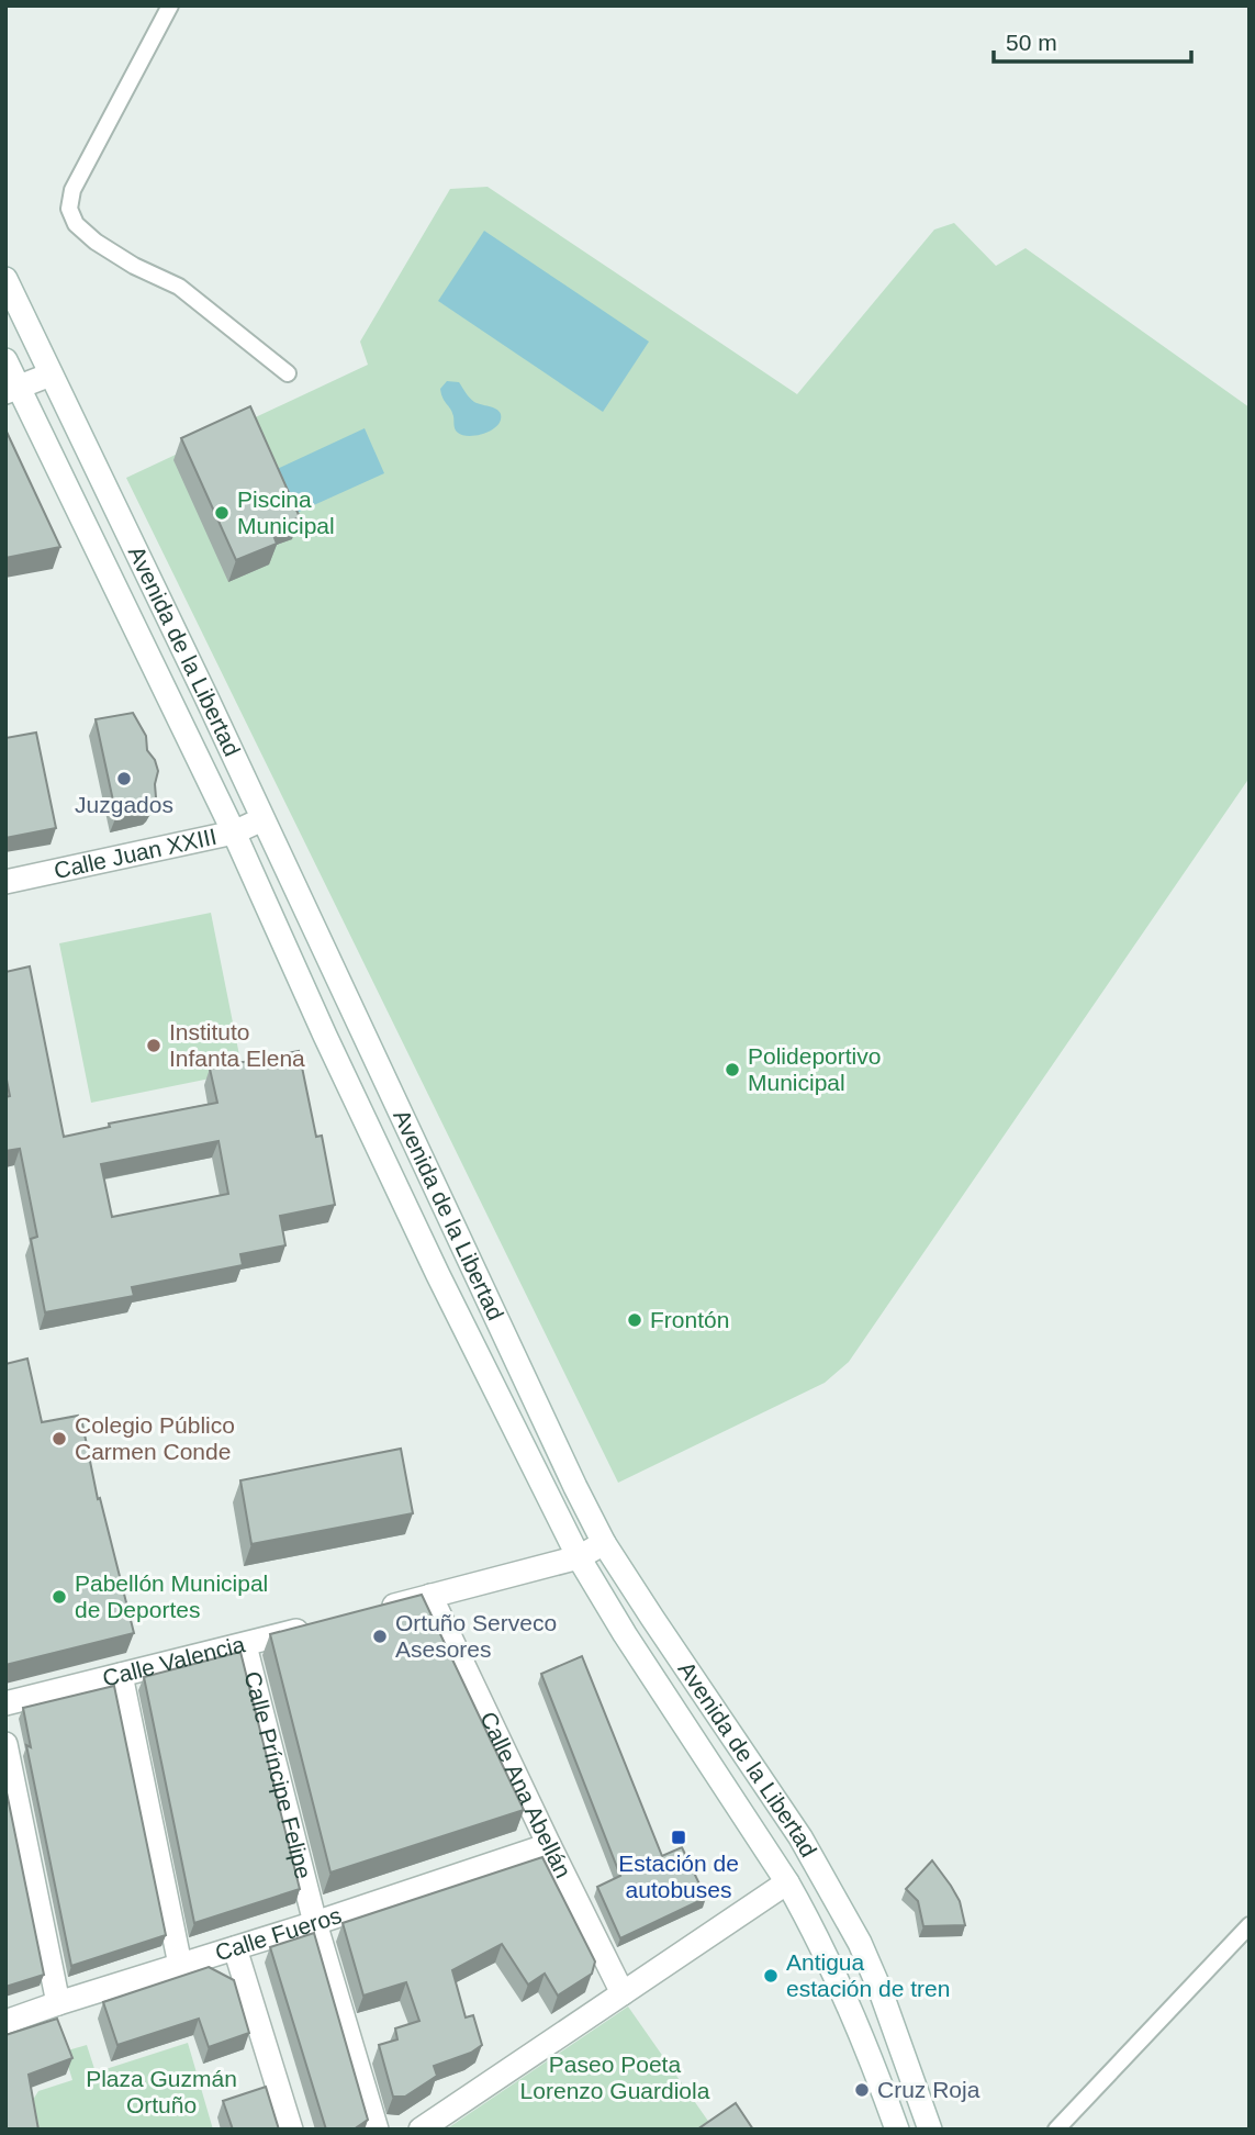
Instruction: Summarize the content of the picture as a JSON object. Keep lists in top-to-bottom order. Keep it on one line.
{"streets":{"main road":["Avenida de la Libertad","Calle Juan XXIII","Calle Valencia","Calle Príncipe Felipe","Calle Ana Abellán","Calle Fueros"]},"crossings":[["Avenida de la Libertad","Calle Juan XXIII"],["Calle Valencia","Calle Príncipe Felipe"],["Calle Príncipe Felipe","Calle Fueros"],["Calle Ana Abellán","Calle Fueros"]],"parks":["Paseo Poeta Lorenzo Guardiola","Plaza Guzmán Ortuño"],"places":{"other":["Piscina Municipal","Juzgados","Instituto Infanta Elena","Polideportivo Municipal","Frontón","Colegio Público Carmen Conde","Pabellón Municipal de Deportes","Ortuño Serveco Asesores","Antigua estación de tren","Cruz Roja"],"transit":["Estación de autobuses"]},"scale_bar":"50 m"}
